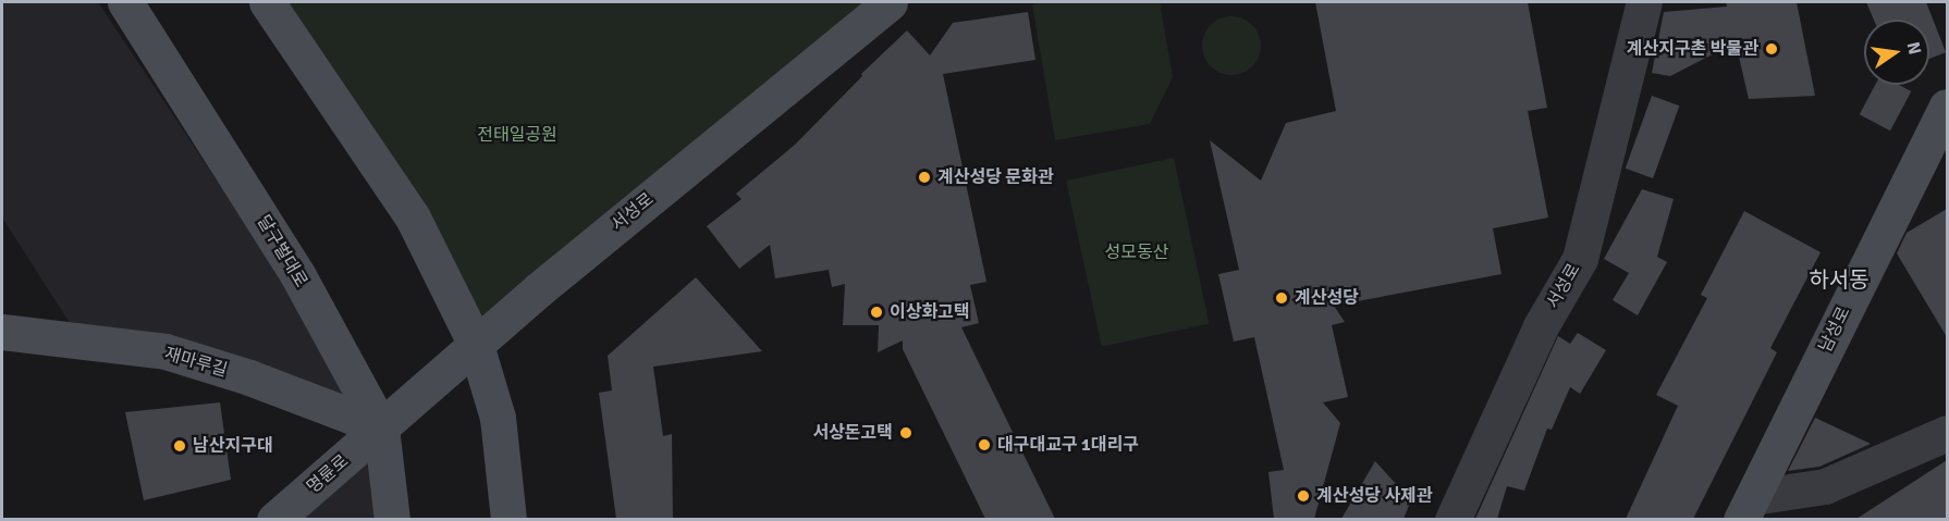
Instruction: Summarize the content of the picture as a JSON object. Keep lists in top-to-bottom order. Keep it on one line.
{"streets":{"street":["서성로","달구벌대로","남성로","재마루길","명륜로"]},"crossings":[["서성로","달구벌대로"],["서성로","재마루길"],["서성로","명륜로"],["달구벌대로","재마루길"],["달구벌대로","명륜로"],["재마루길","명륜로"]],"districts":["하서동"],"parks":["전태일공원","성모동산"],"places":["계산지구촌 박물관","계산성당 문화관","계산성당","이상화고택","서상돈고택","대구대교구 1대리구","남산지구대","계산성당 사제관"],"north":"right"}
